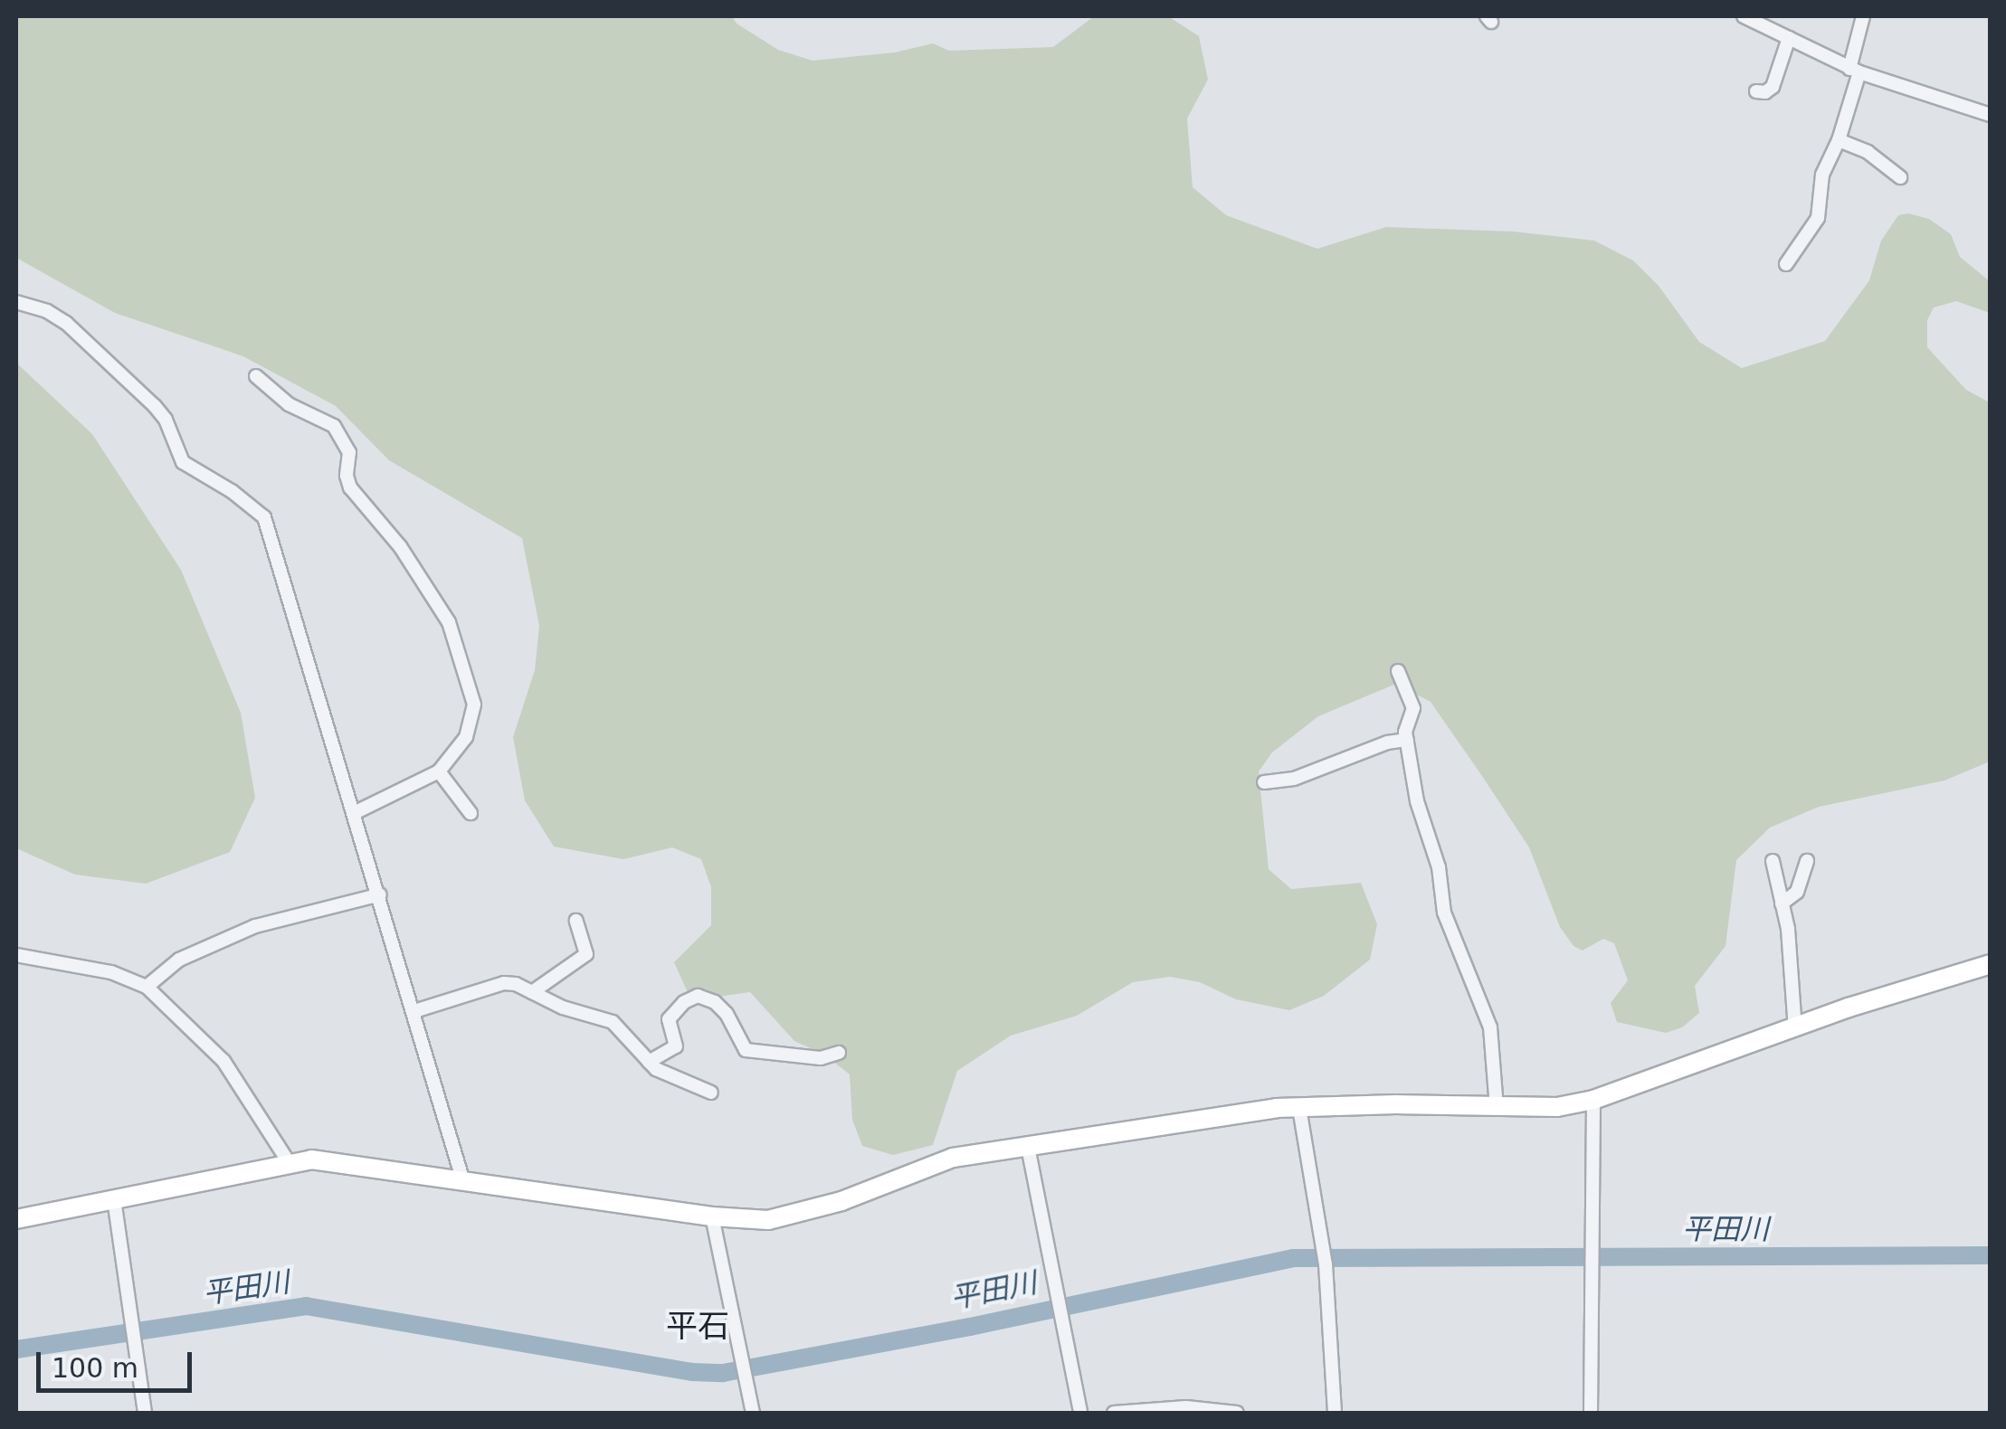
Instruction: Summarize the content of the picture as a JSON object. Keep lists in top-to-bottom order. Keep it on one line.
{"districts":["平石"],"water":["平田川"],"scale_bar":"100 m"}
